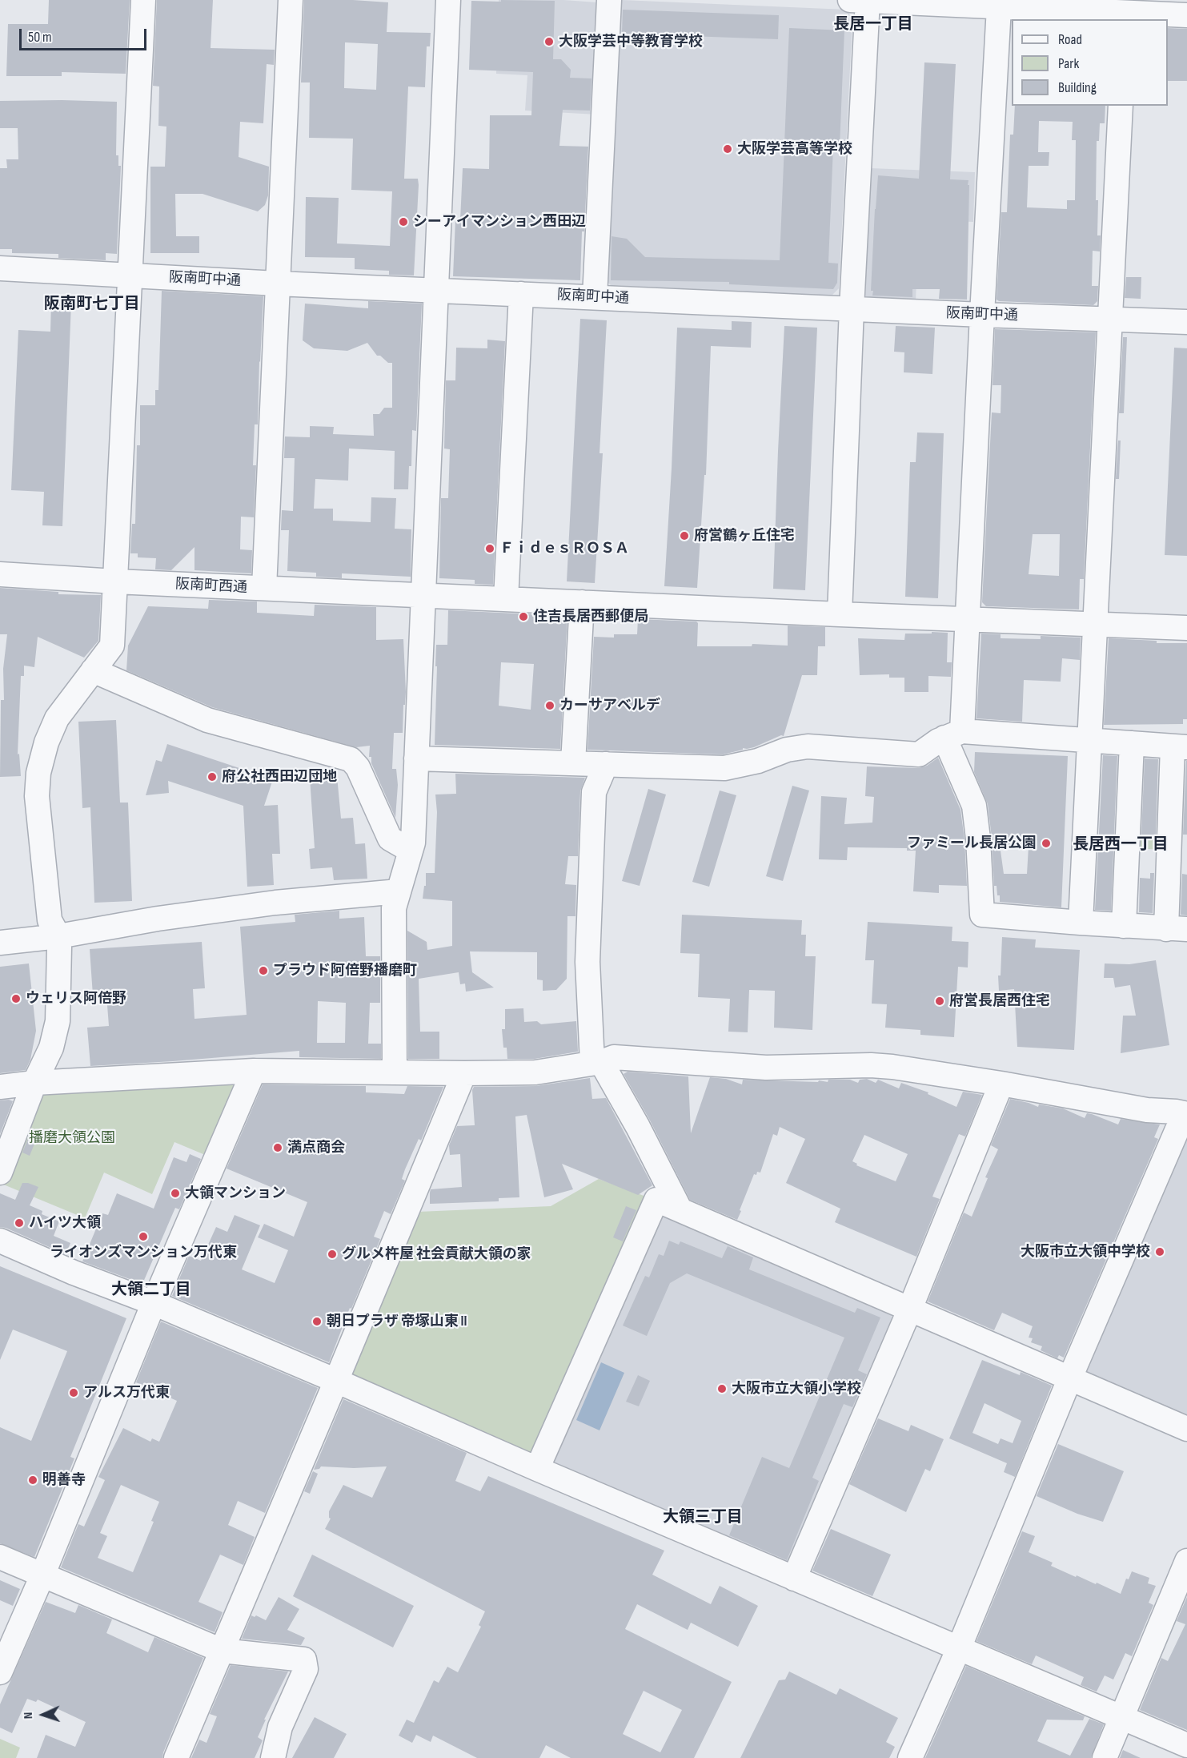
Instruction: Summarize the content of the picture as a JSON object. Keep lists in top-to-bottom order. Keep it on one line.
{"streets":{"street":["阪南町中通","阪南町西通"]},"districts":["長居一丁目","阪南町七丁目","長居西一丁目","大領二丁目","大領三丁目"],"parks":["播磨大領公園"],"places":["大阪学芸中等教育学校","大阪学芸高等学校","シーアイマンション西田辺","府営鶴ヶ丘住宅","ＦｉｄｅｓＲＯＳＡ","住吉長居西郵便局","カーサアベルデ","府公社西田辺団地","ファミール長居公園","プラウド阿倍野播磨町","ウェリス阿倍野","府営長居西住宅","満点商会","大領マンション","ハイツ大領","ライオンズマンション万代東","大阪市立大領中学校","グルメ杵屋 社会貢献大領の家","朝日プラザ 帝塚山東 II","大阪市立大領小学校","アルス万代東","明善寺"],"legend":["Road","Park","Building"],"scale_bar":"50 m","north":"left"}
